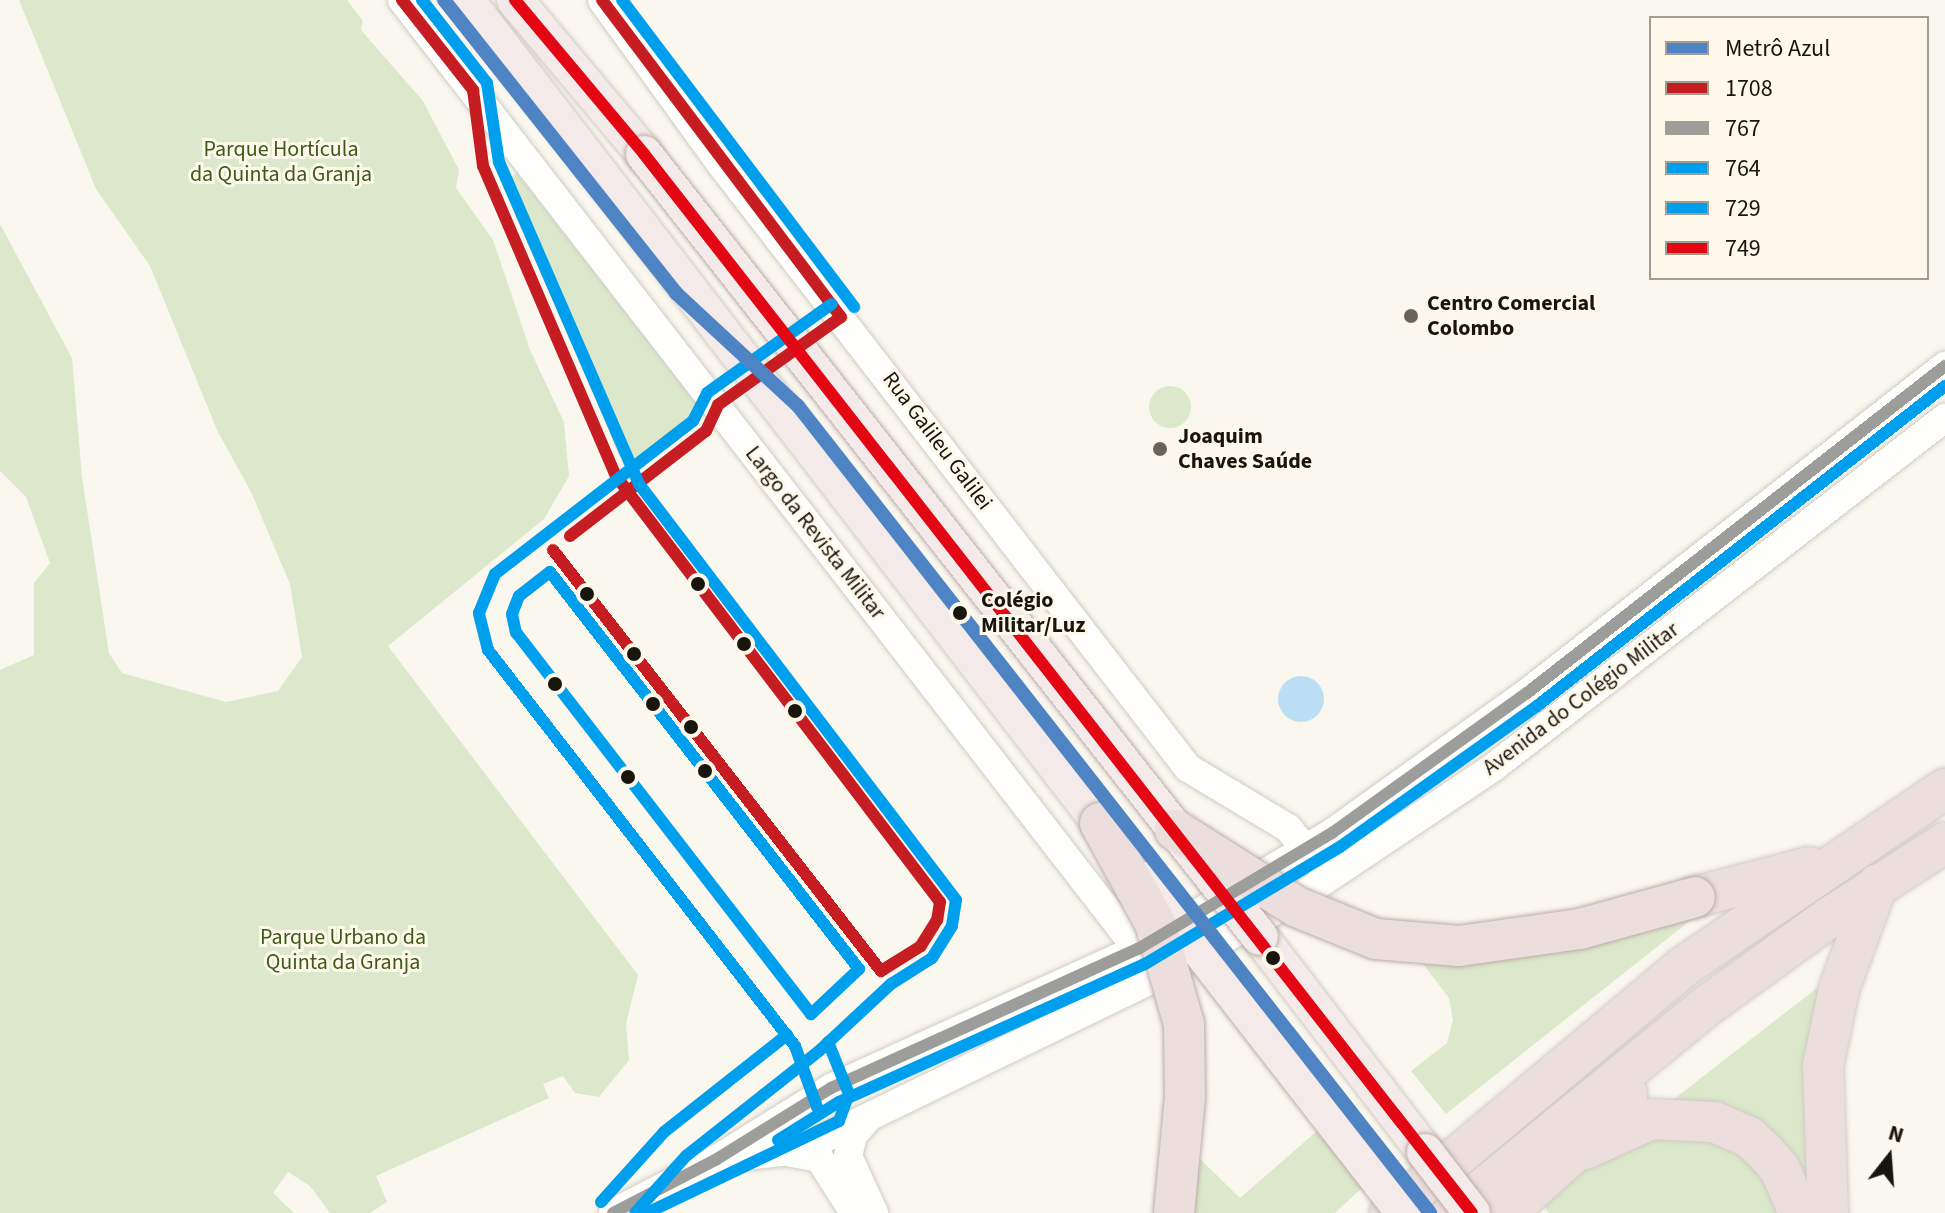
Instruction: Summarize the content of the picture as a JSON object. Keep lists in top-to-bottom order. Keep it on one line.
{"streets":{"street":["Rua Galileu Galilei","Largo da Revista Militar","Avenida do Colégio Militar"]},"crossings":[["Rua Galileu Galilei","Avenida do Colégio Militar"],["Largo da Revista Militar","Avenida do Colégio Militar"]],"parks":["Parque Hortícula da Quinta da Granja","Parque Urbano da Quinta da Granja"],"places":["Centro Comercial Colombo","Joaquim Chaves Saúde","Colégio Militar/Luz"],"lines":["metro line Azul","transit line 1708","transit line 729","transit line 749","transit line 767","transit line 764"],"legend":["Metrô Azul","1708","767","764","729","749"],"north":"top"}
